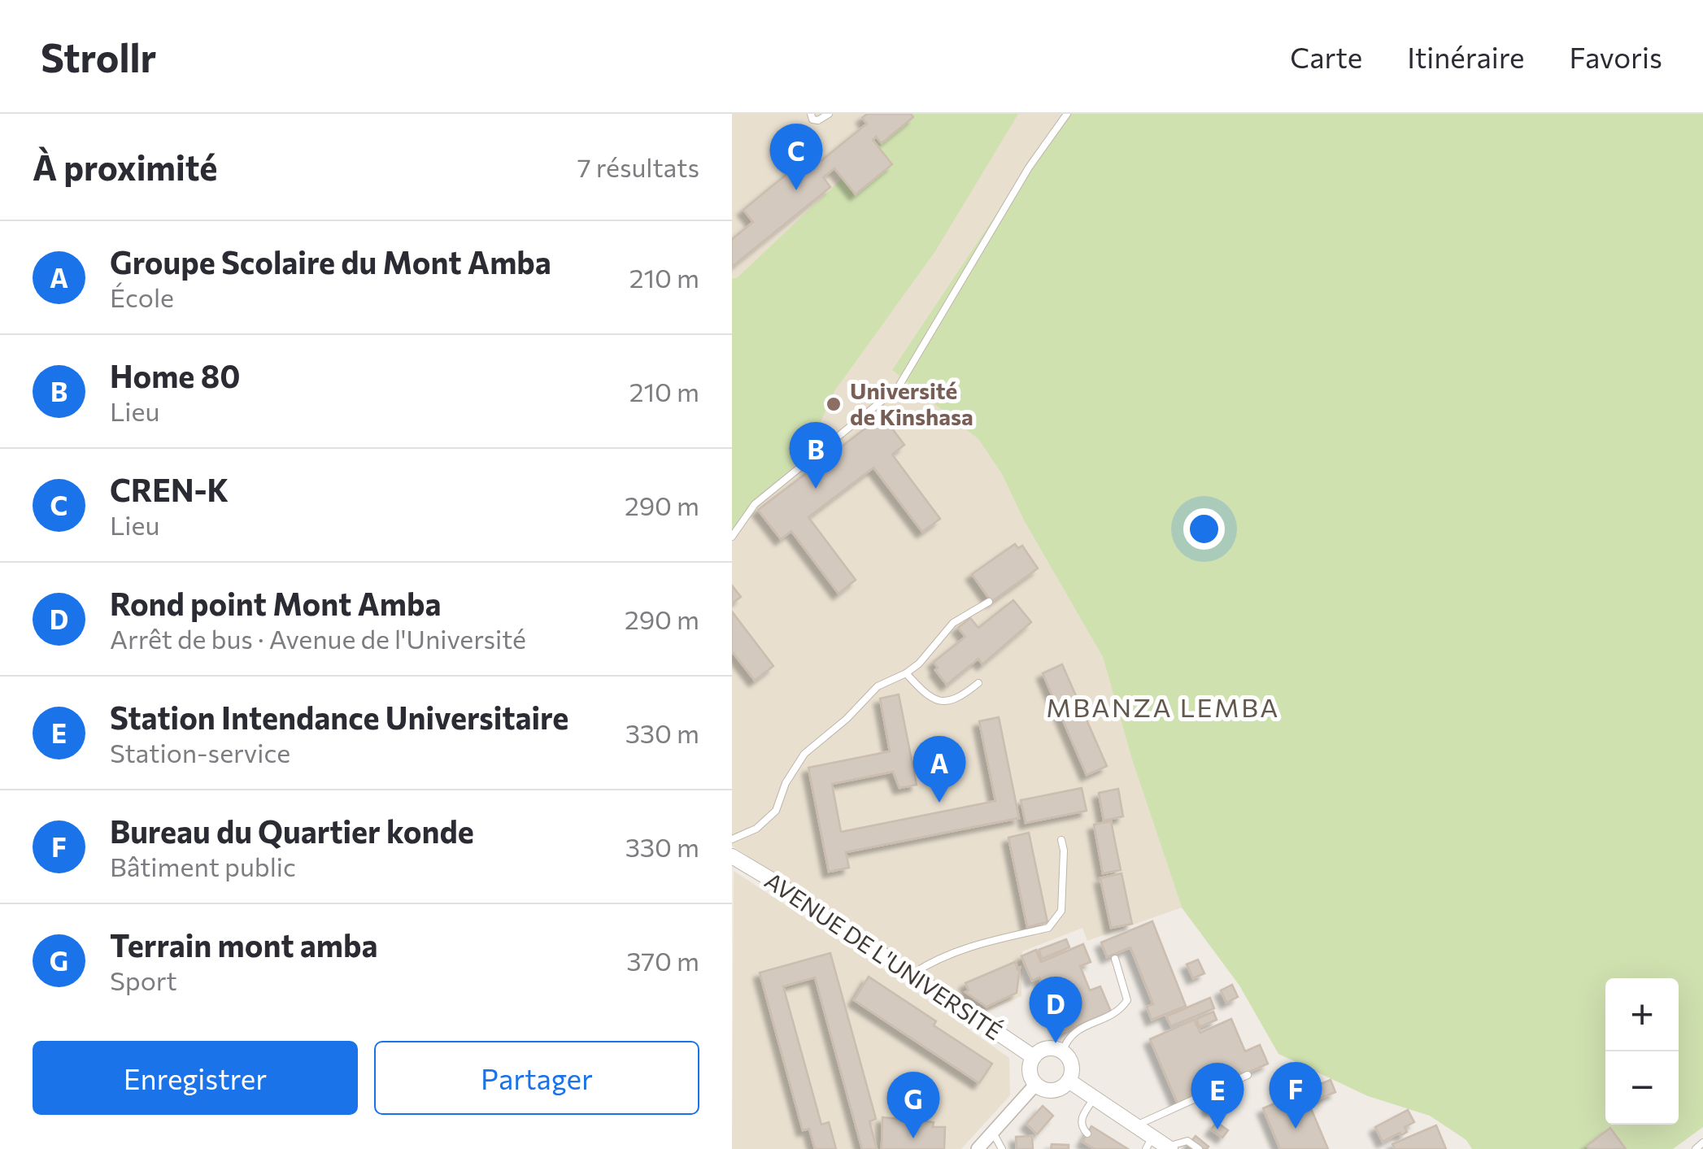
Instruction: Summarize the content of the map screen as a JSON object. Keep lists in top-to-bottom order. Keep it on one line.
{"streets":{"street":["AVENUE DE L'UNIVERSITÉ"]},"districts":["MBANZA LEMBA"],"places":["Université de Kinshasa"],"page":{"header":"Strollr","nav":["Carte","Itinéraire","Favoris"],"heading":["À proximité","7 résultats"],"pins":["C","B","A","D","F","E","G"],"list":[{"mark":"A","name":"Groupe Scolaire du Mont Amba","note":"École","value":"210 m"},{"mark":"B","name":"Home 80","note":"Lieu","value":"210 m"},{"mark":"C","name":"CREN-K","note":"Lieu","value":"290 m"},{"mark":"D","name":"Rond point Mont Amba","note":"Arrêt de bus · Avenue de l'Université","value":"290 m"},{"mark":"E","name":"Station Intendance Universitaire","note":"Station-service","value":"330 m"},{"mark":"F","name":"Bureau du Quartier konde","note":"Bâtiment public","value":"330 m"},{"mark":"G","name":"Terrain mont amba","note":"Sport","value":"370 m"}],"map_buttons":["+","−"],"buttons":["Enregistrer","Partager"]}}
